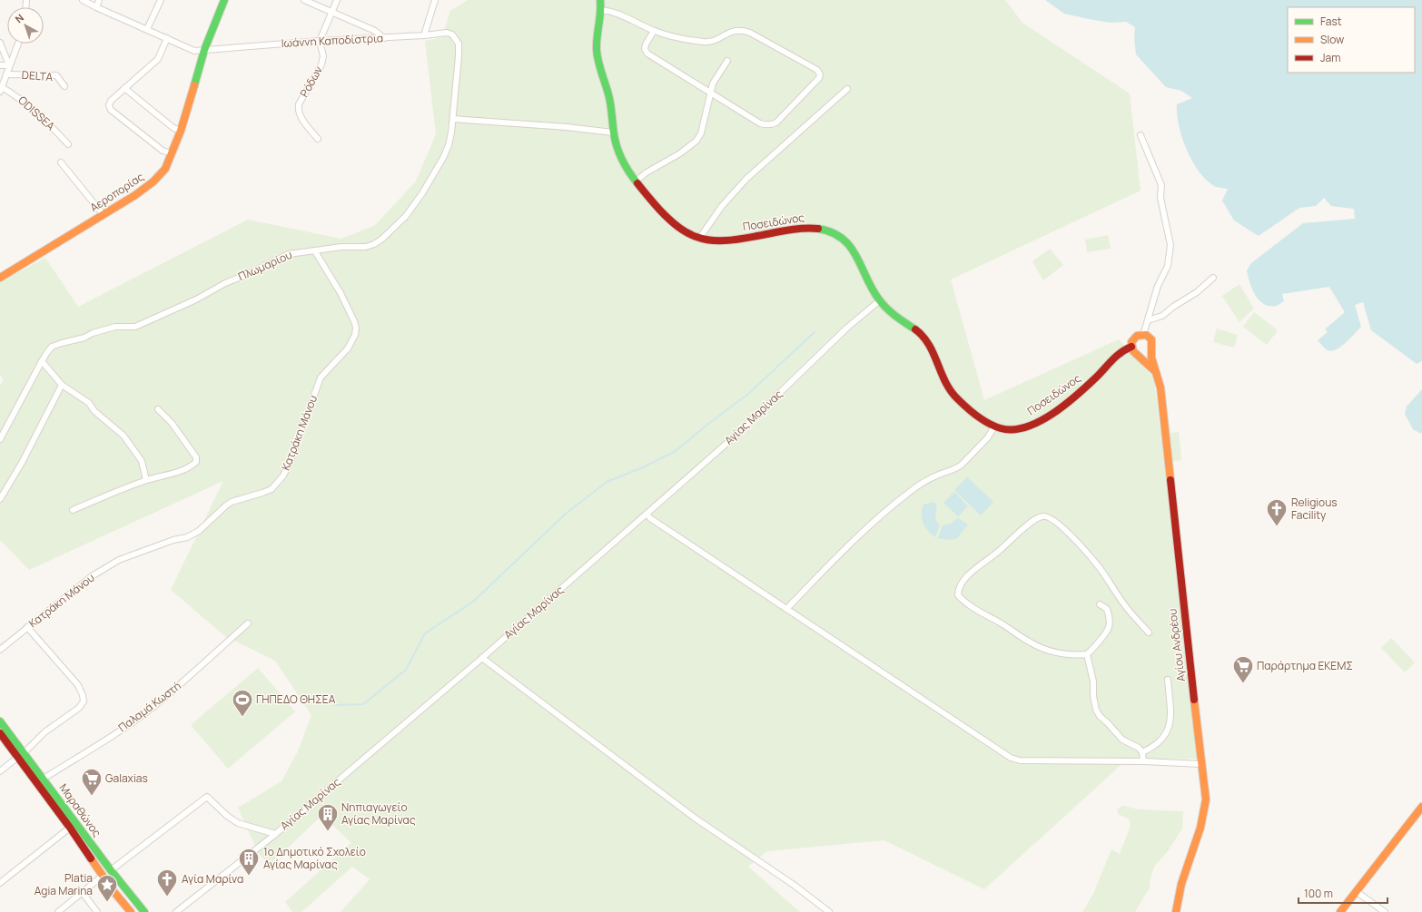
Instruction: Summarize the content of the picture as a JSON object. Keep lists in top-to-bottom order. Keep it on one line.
{"streets":{"street":["Ιωάννη Καποδίστρια","DELTA","Ρόδων","ODISSEA","Αεροπορίας","Ποσειδώνος","Πλωμαρίου","Αγίας Μαρίνας","Κατράκη Μάνου","Αγίου Ανδρέου","Παλαμά Κωστή","Μαραθώνος"]},"crossings":[["Ιωάννη Καποδίστρια","Ρόδων"],["Ιωάννη Καποδίστρια","Αεροπορίας"],["Ιωάννη Καποδίστρια","Πλωμαρίου"],["Ποσειδώνος","Αγίας Μαρίνας"],["Ποσειδώνος","Αγίου Ανδρέου"],["Πλωμαρίου","Κατράκη Μάνου"],["Παλαμά Κωστή","Μαραθώνος"]],"places":{"church":["Religious Facility","Αγία Μαρίνα"],"supermarket":["Παράρτημα ΕΚΕΜΣ","Galaxias"],"sports":["ΓΗΠΕΔΟ ΘΗΣΕΑ"],"building":["Νηπιαγωγείο Αγίας Μαρίνας","1ο Δημοτικό Σχολείο Αγίας Μαρίνας"],"place":["Platia Agia Marina"]},"legend":["Fast","Slow","Jam"],"scale_bar":"100 m","north":"top left"}
